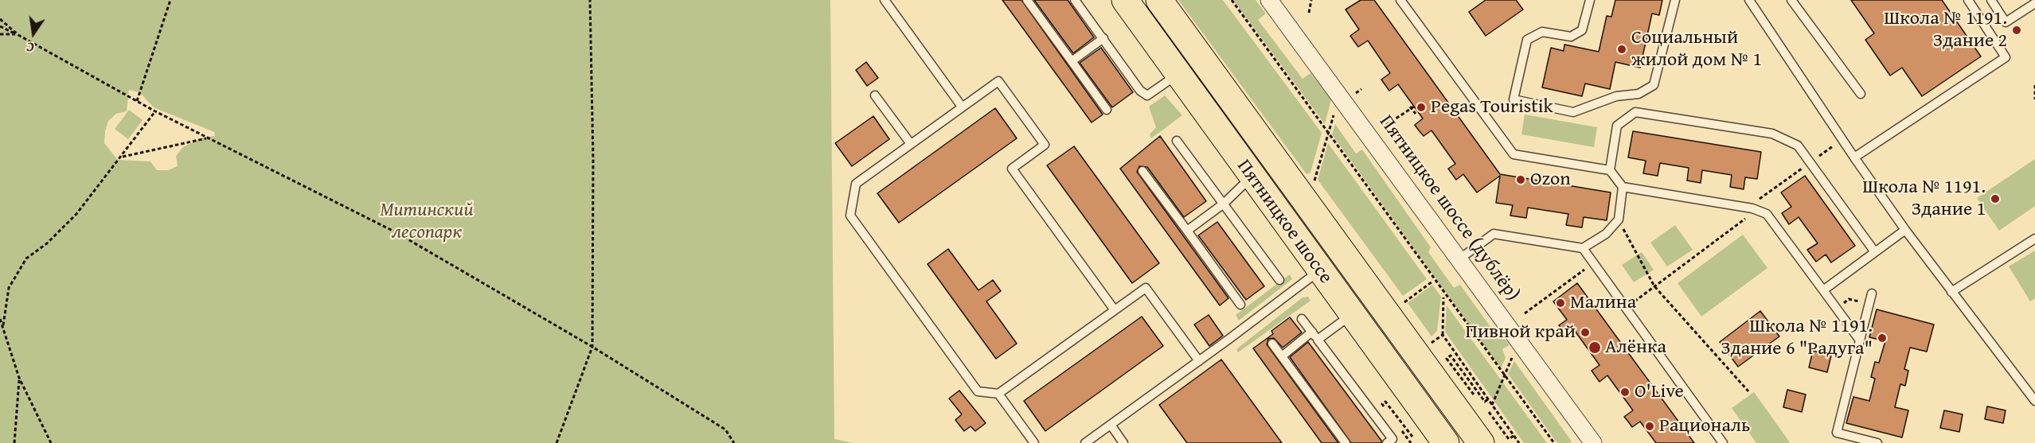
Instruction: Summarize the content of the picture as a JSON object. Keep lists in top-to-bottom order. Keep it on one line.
{"streets":{"main road":["Пятницкое шоссе"],"street":["Пятницкое шоссе (дублёр)"]},"parks":["Митинский лесопарк"],"places":["Школа № 1191. Здание 2","Социальный жилой дом № 1","Pegas Touristik","Ozon","Школа № 1191. Здание 1","Малина","Пивной край","Школа № 1191. Здание 6 \"Радуга\"","Алёнка","O'Live","Рациональ"],"north":"bottom"}
